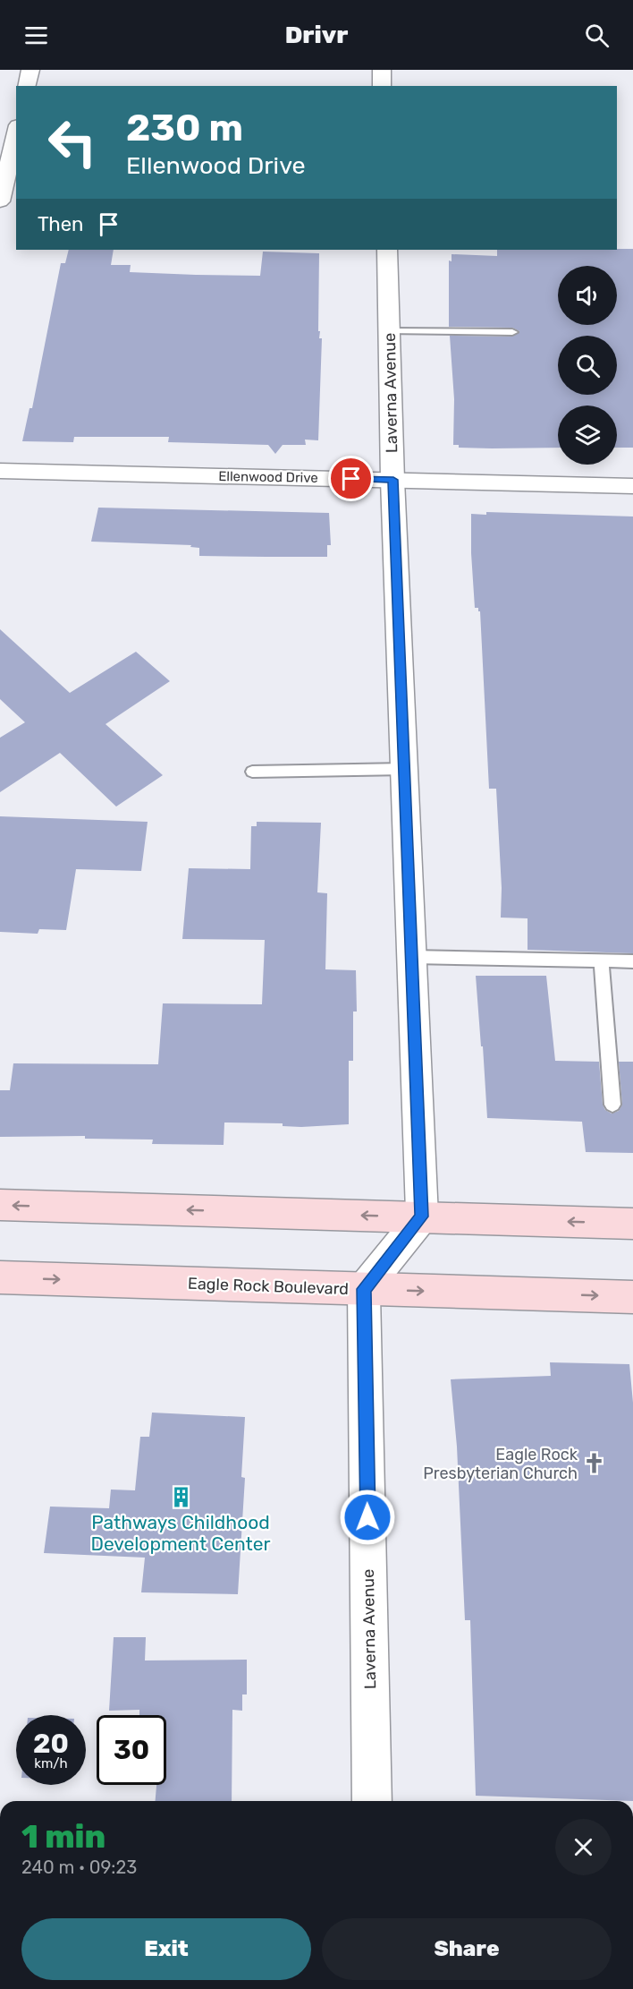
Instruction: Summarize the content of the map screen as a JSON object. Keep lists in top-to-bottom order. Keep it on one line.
{"streets":{"main road":["Eagle Rock Boulevard"],"street":["Laverna Avenue","Ellenwood Drive"]},"crossings":[["Laverna Avenue","Ellenwood Drive"],["Laverna Avenue","Eagle Rock Boulevard"]],"places":{"church":["Eagle Rock Presbyterian Church"],"building":["Pathways Childhood Development Center"]},"page":{"header":"Drivr","turn":["230 m","Ellenwood Drive"],"then":"Then","speed":"20 km/h","limit":"30","heading":["1 min","240 m · 09:23"],"buttons":["Exit","Share"]}}
